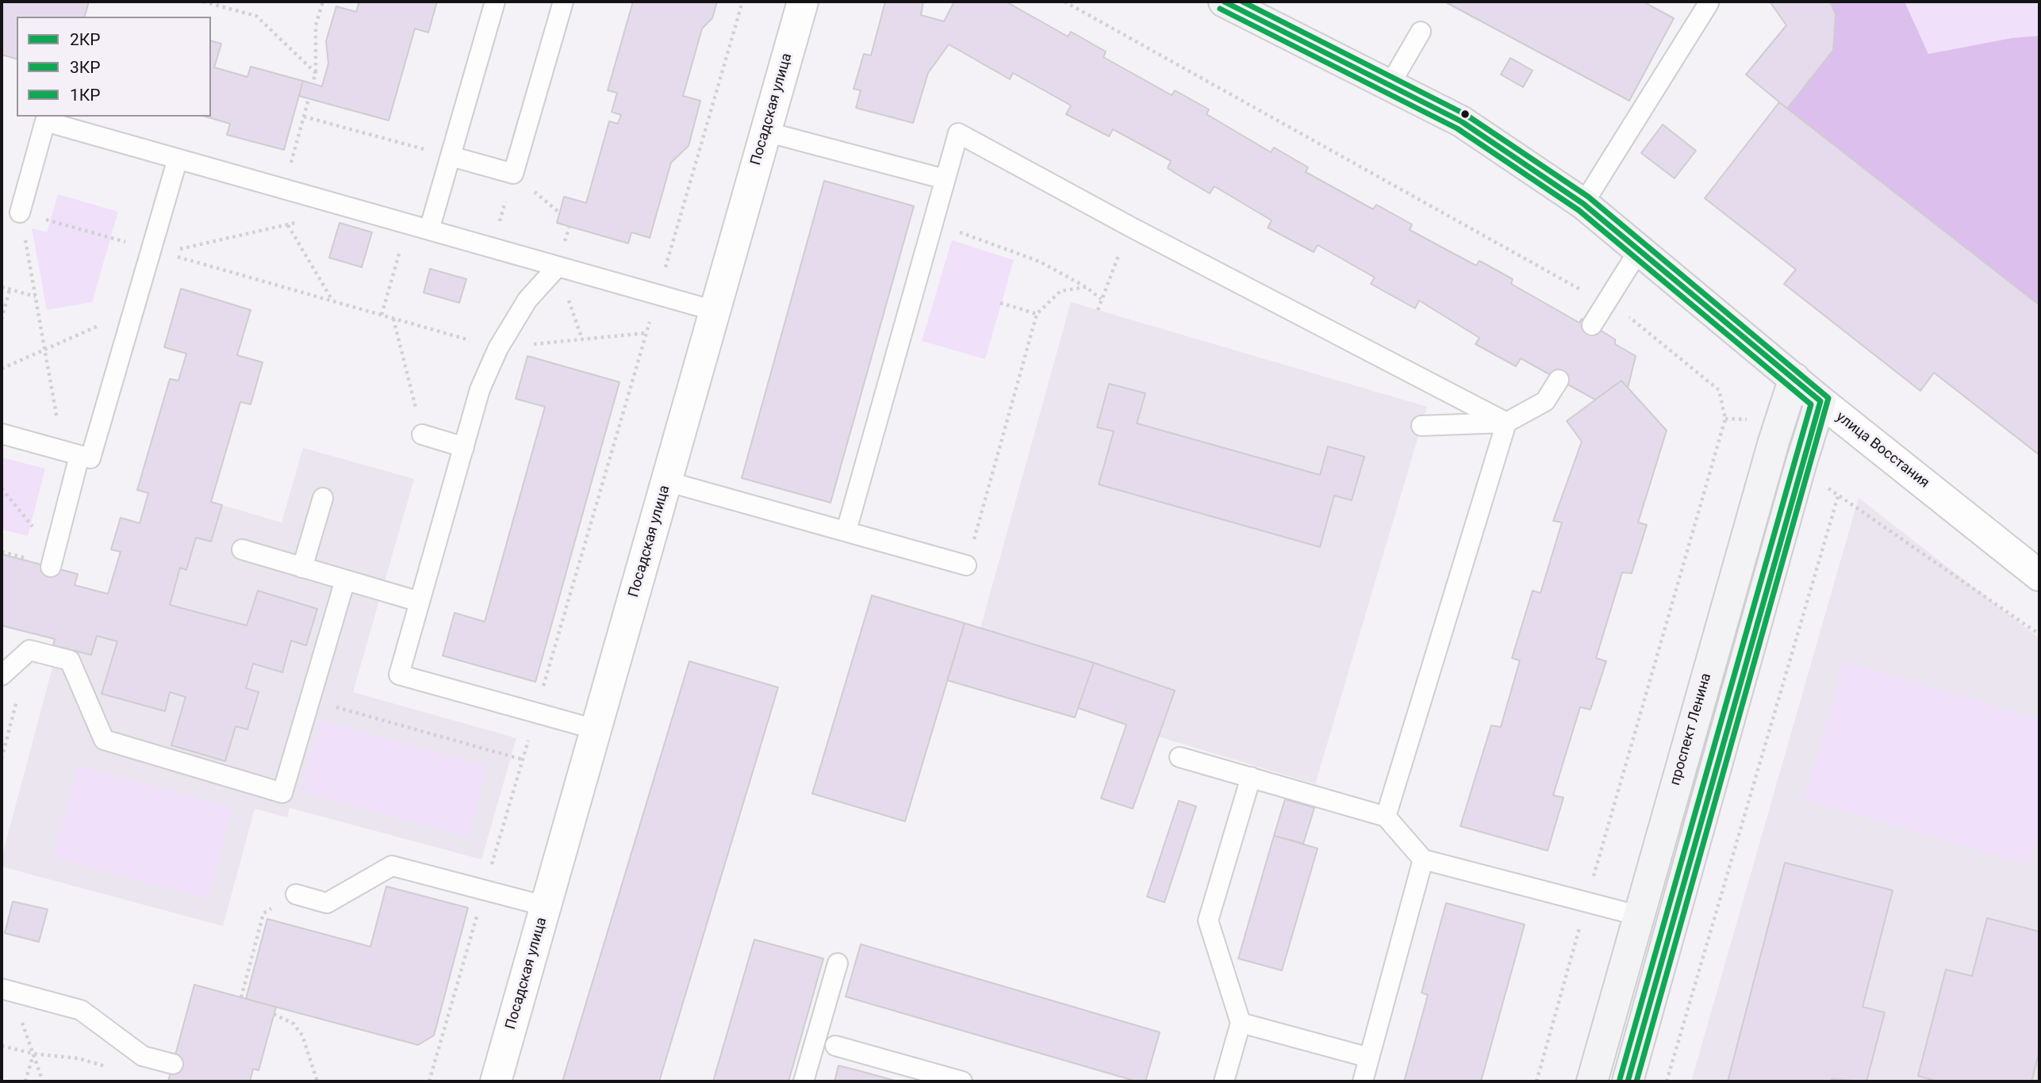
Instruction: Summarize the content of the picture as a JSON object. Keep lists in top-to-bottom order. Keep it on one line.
{"streets":{"main road":["улица Восстания","проспект Ленина"],"street":["Посадская улица"]},"crossings":[["улица Восстания","проспект Ленина"]],"lines":["transit line 2КР","transit line 1КР","transit line 3КР"],"legend":["2КР","3КР","1КР"]}
